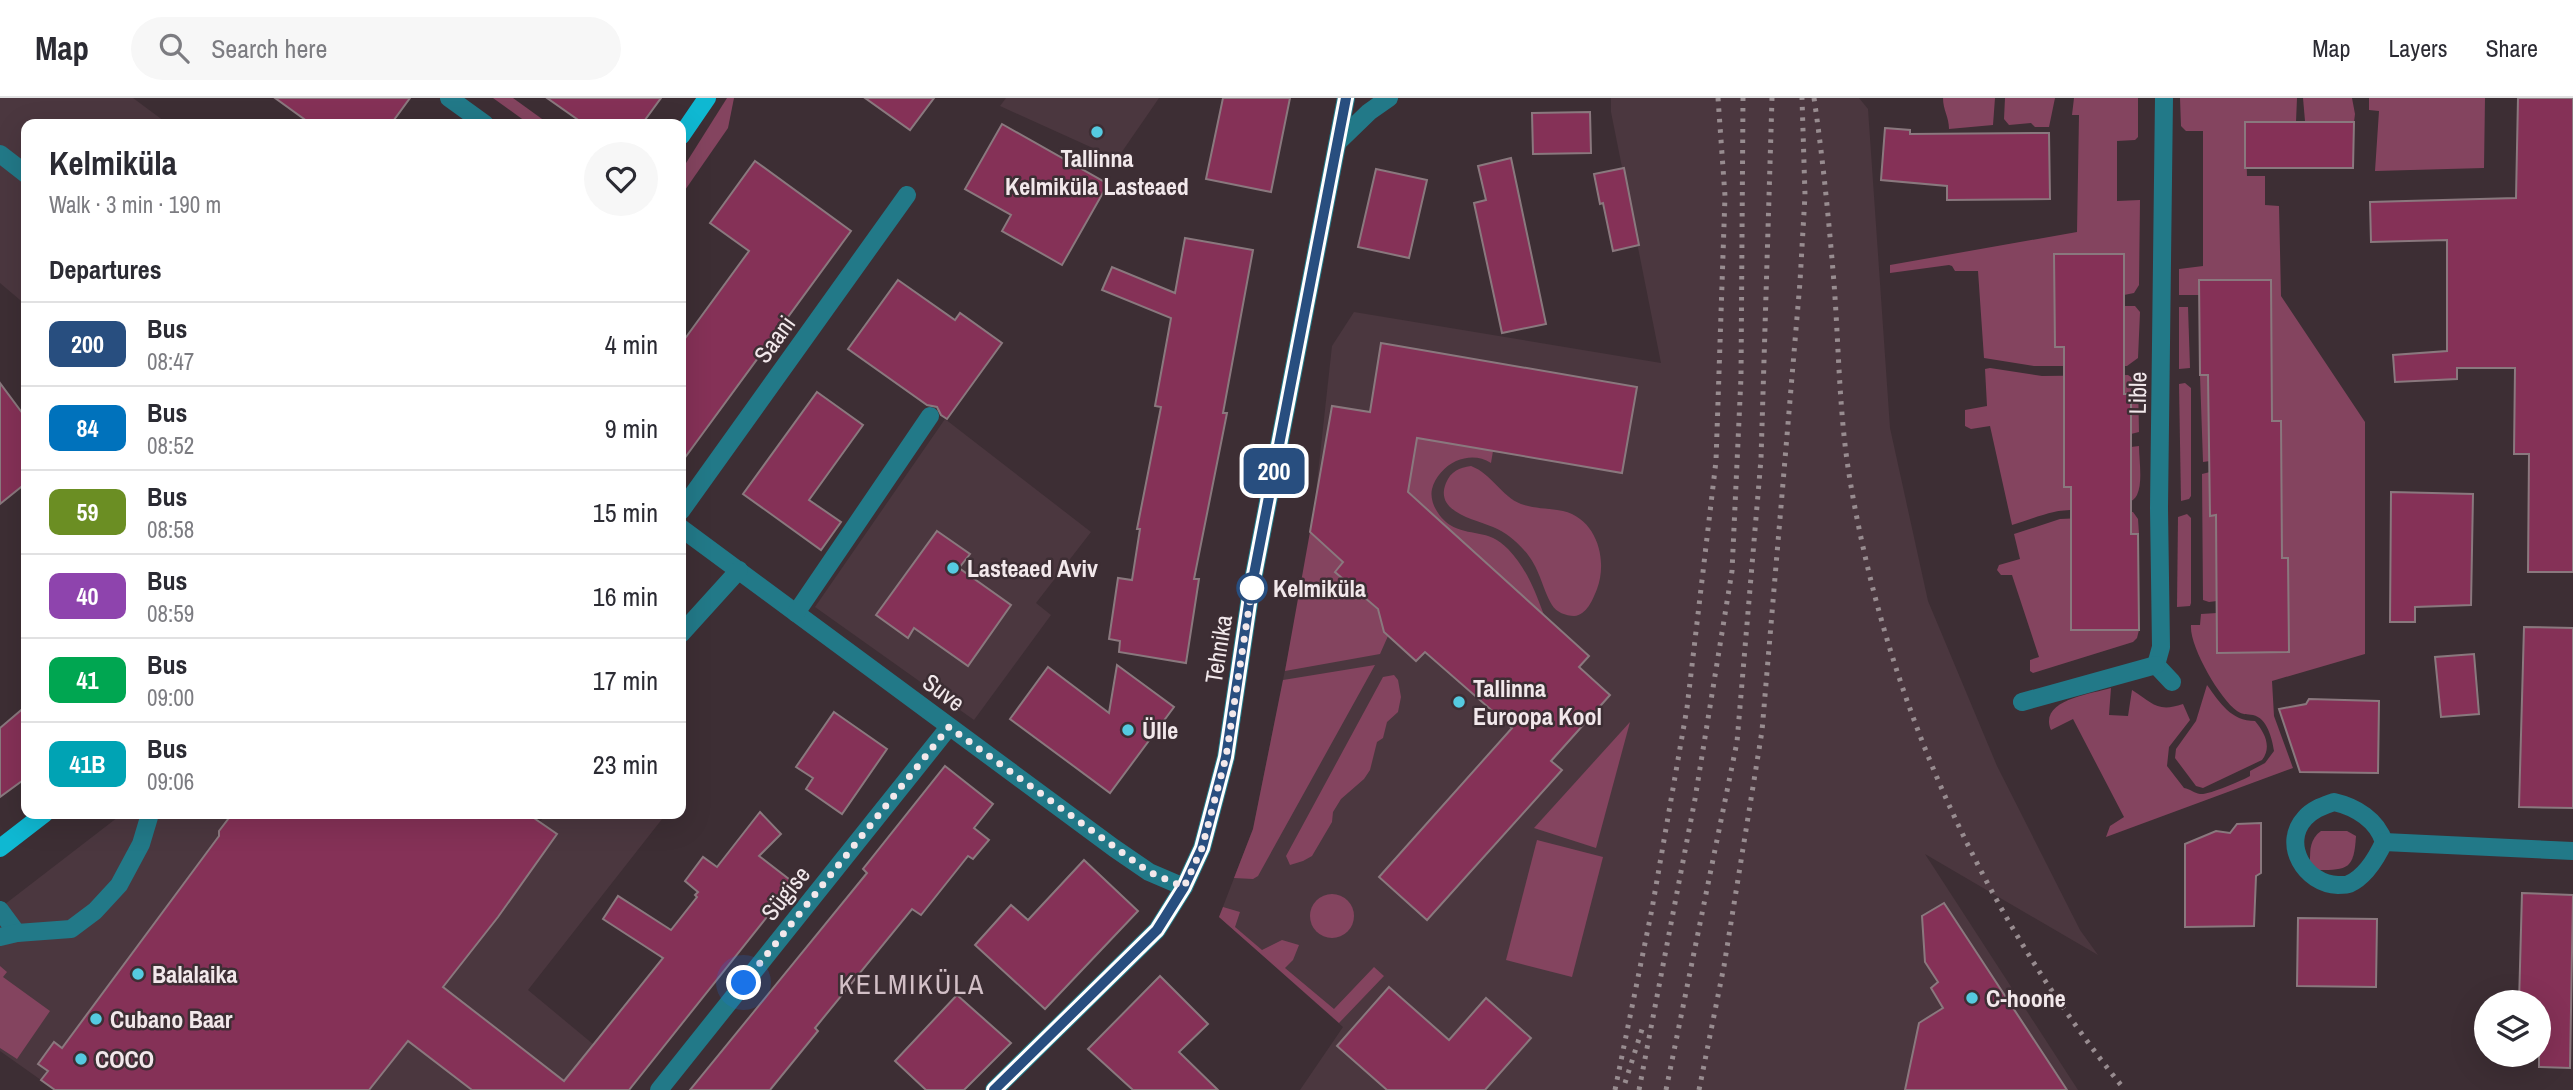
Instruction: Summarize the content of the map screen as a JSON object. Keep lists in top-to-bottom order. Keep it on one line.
{"streets":{"street":["Saani","Lible","Tehnika","Suve","Sügise"]},"crossings":[["Tehnika","Suve"],["Suve","Sügise"]],"districts":["KELMIKÜLA"],"places":["Tallinna Kelmiküla Lasteaed","Lasteaed Aviv","Kelmiküla","Tallinna Euroopa Kool","Ülle","Balalaika","C-hoone","Cubano Baar","COCO"],"lines":["bus line 200"],"page":{"header":"Map","search":"Search here","nav":["Map","Layers","Share"],"on_map":"200","heading":[["Kelmiküla","Walk · 3 min · 190 m"],"Departures"],"list":[{"mark":"200","name":"Bus","note":"08:47","value":"4 min"},{"mark":"84","name":"Bus","note":"08:52","value":"9 min"},{"mark":"59","name":"Bus","note":"08:58","value":"15 min"},{"mark":"40","name":"Bus","note":"08:59","value":"16 min"},{"mark":"41","name":"Bus","note":"09:00","value":"17 min"},{"mark":"41B","name":"Bus","note":"09:06","value":"23 min"}]}}
